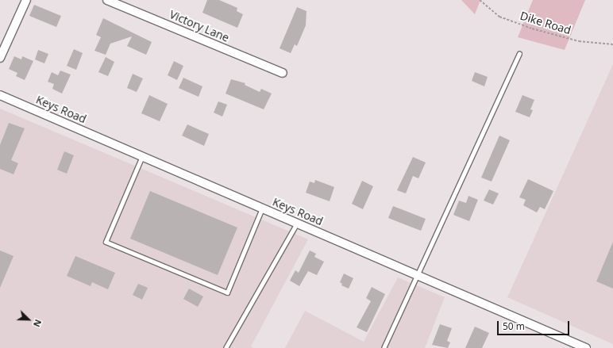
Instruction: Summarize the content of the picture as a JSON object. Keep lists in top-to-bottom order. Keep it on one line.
{"streets":{"street":["Victory Lane","Keys Road"],"path":["Dike Road"]},"scale_bar":"50 m","north":"bottom right"}
